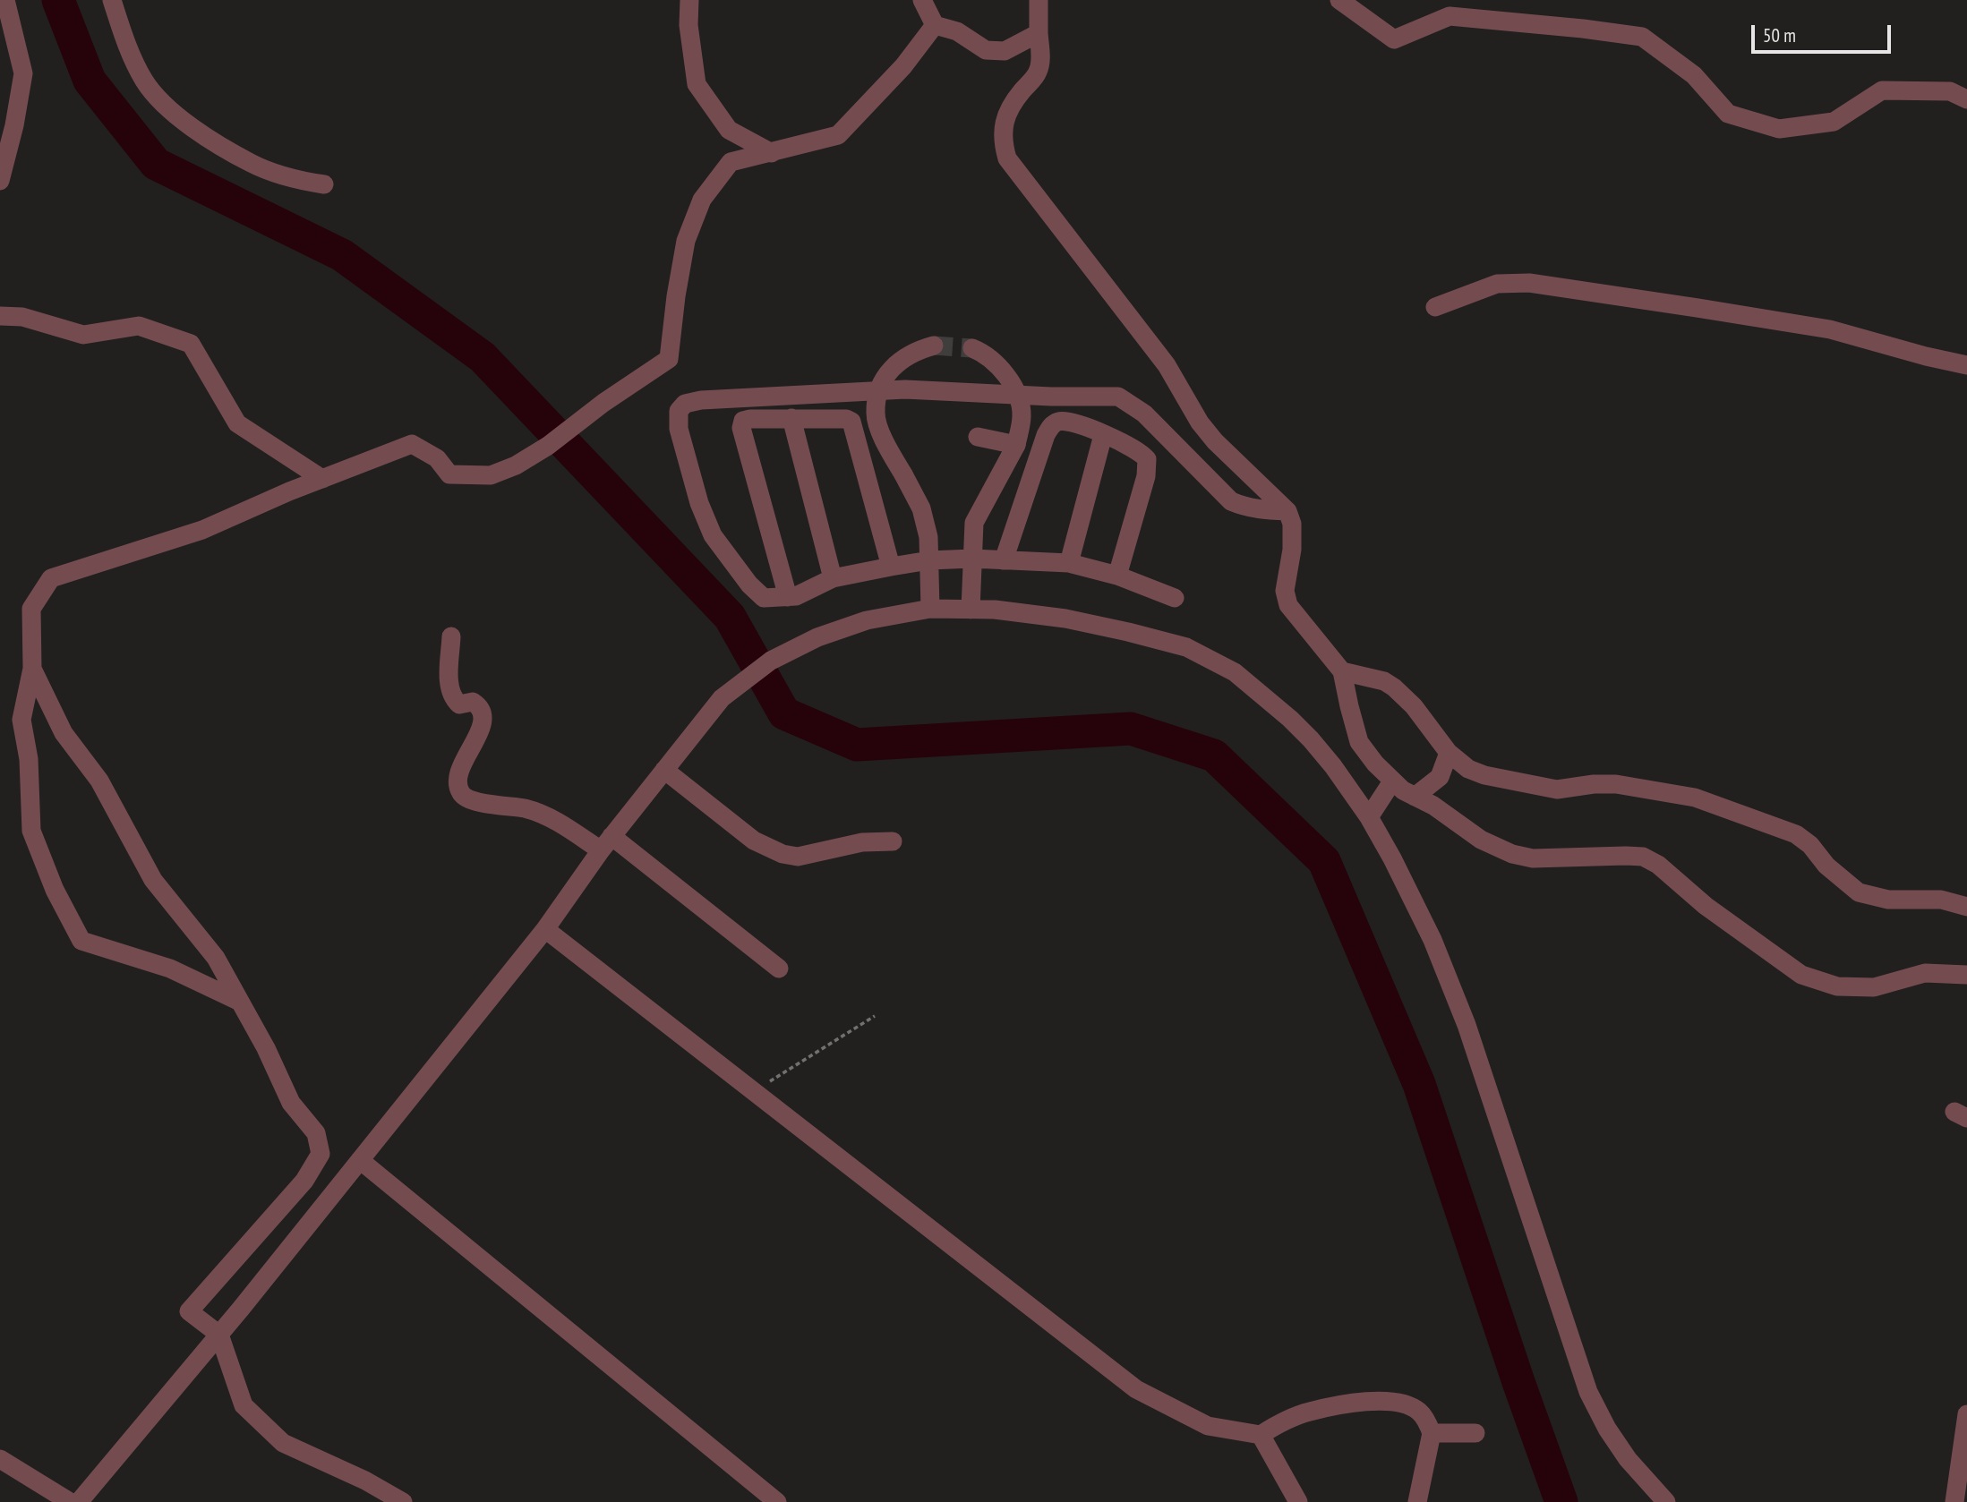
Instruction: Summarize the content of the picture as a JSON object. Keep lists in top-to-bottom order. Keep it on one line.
{"scale_bar":"50 m"}
